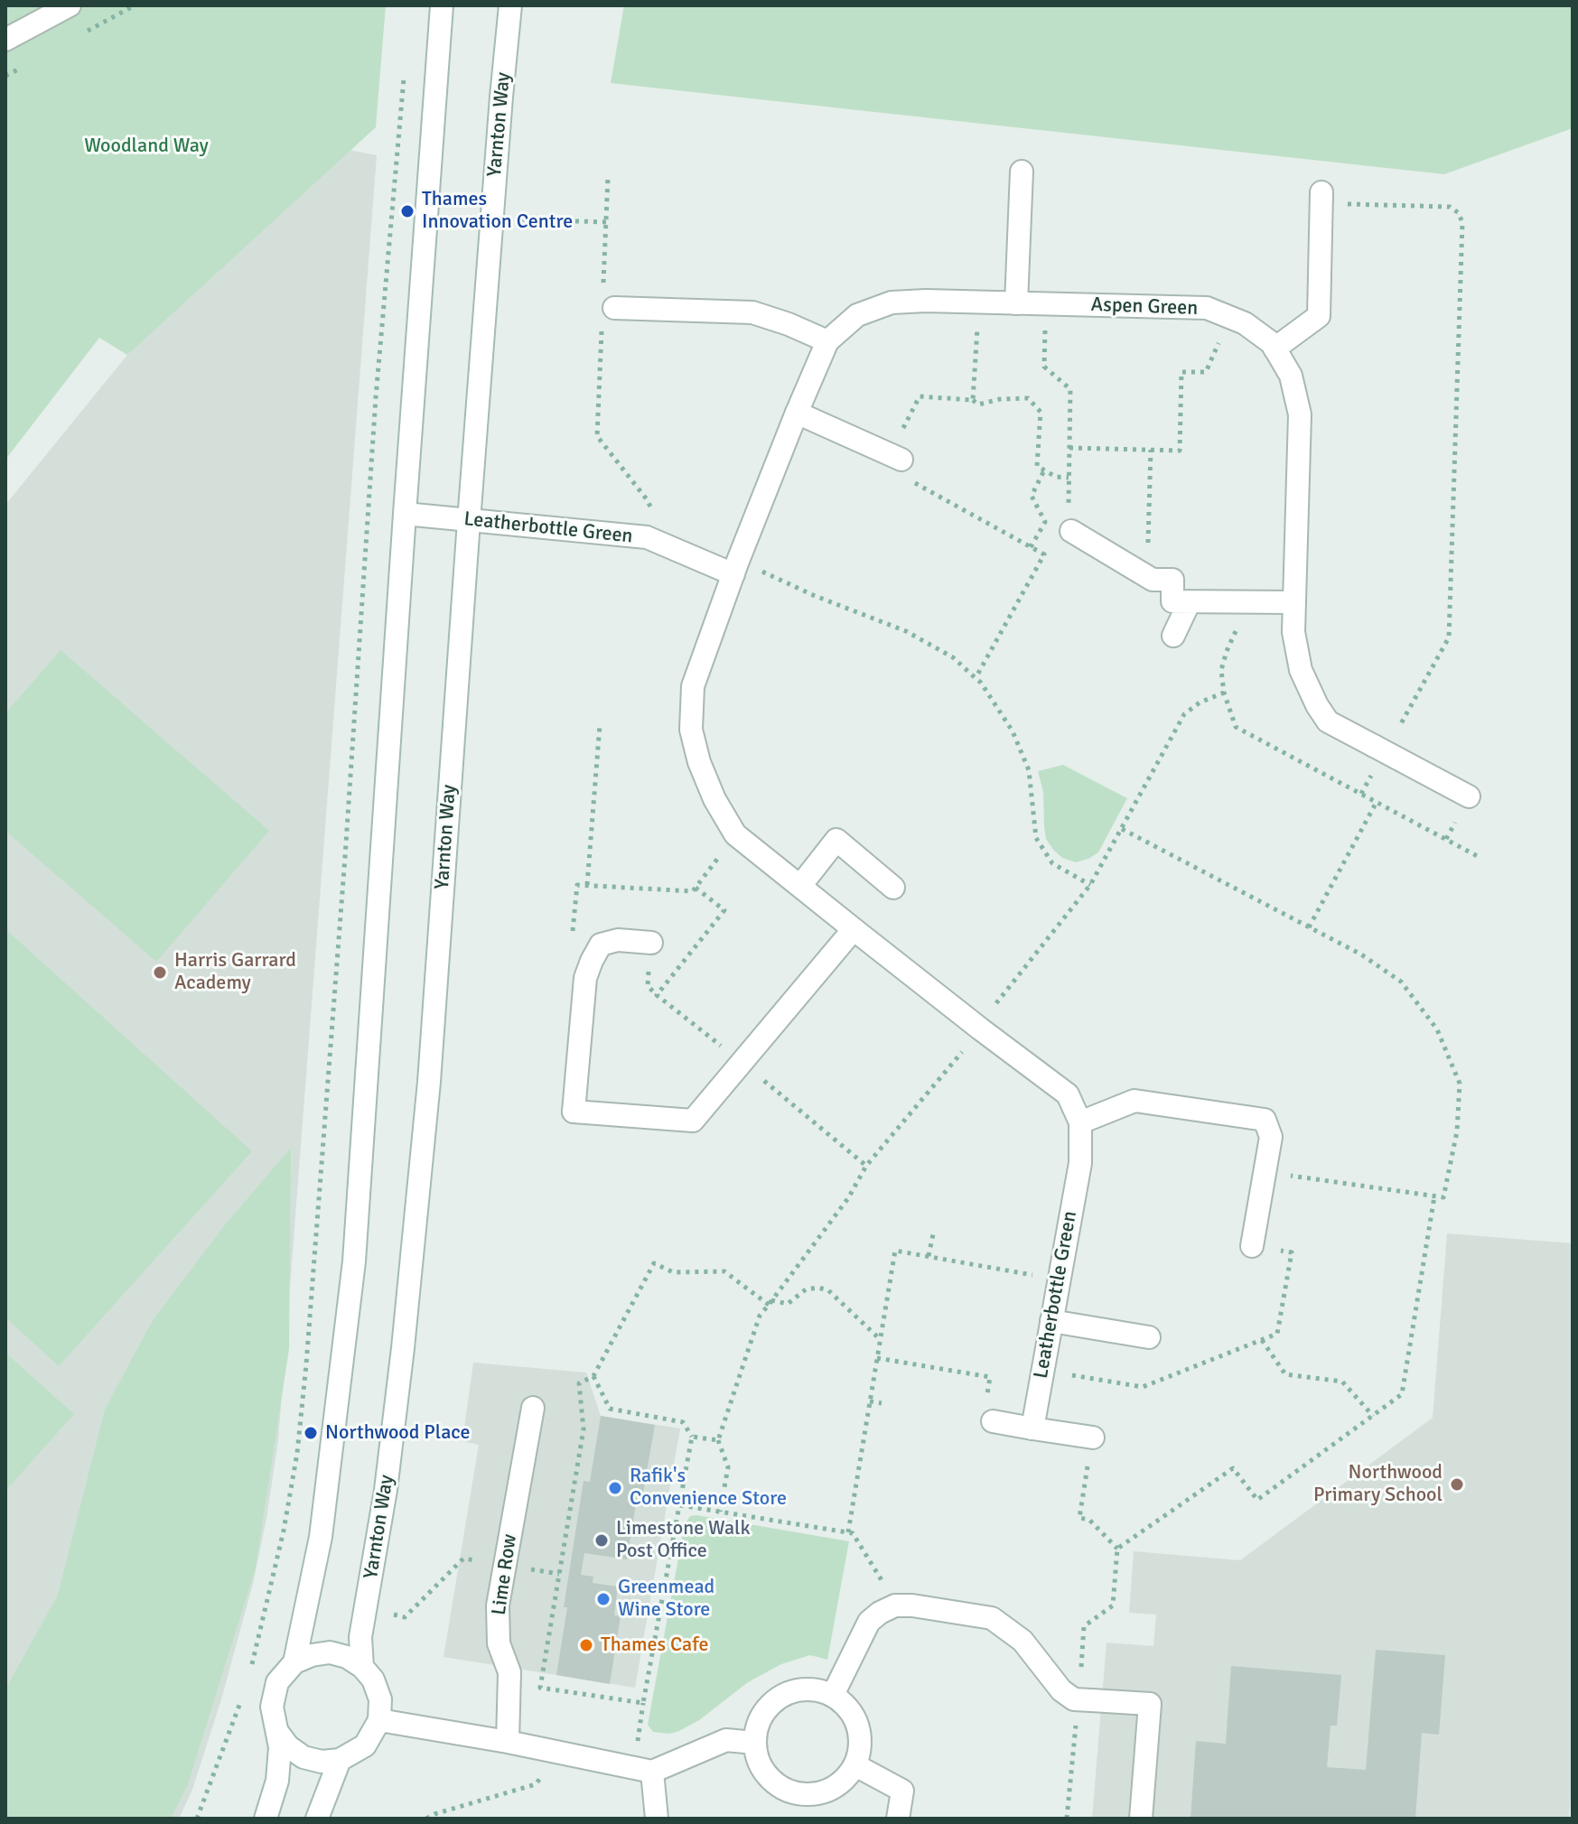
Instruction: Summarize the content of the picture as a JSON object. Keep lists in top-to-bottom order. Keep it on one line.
{"streets":{"street":["Yarnton Way","Aspen Green","Leatherbottle Green","Lime Row"]},"crossings":[["Yarnton Way","Leatherbottle Green"],["Aspen Green","Leatherbottle Green"]],"parks":["Woodland Way"],"places":["Thames Innovation Centre","Harris Garrard Academy","Northwood Place","Northwood Primary School","Rafik's Convenience Store","Limestone Walk Post Office","Greenmead Wine Store","Thames Cafe"]}
